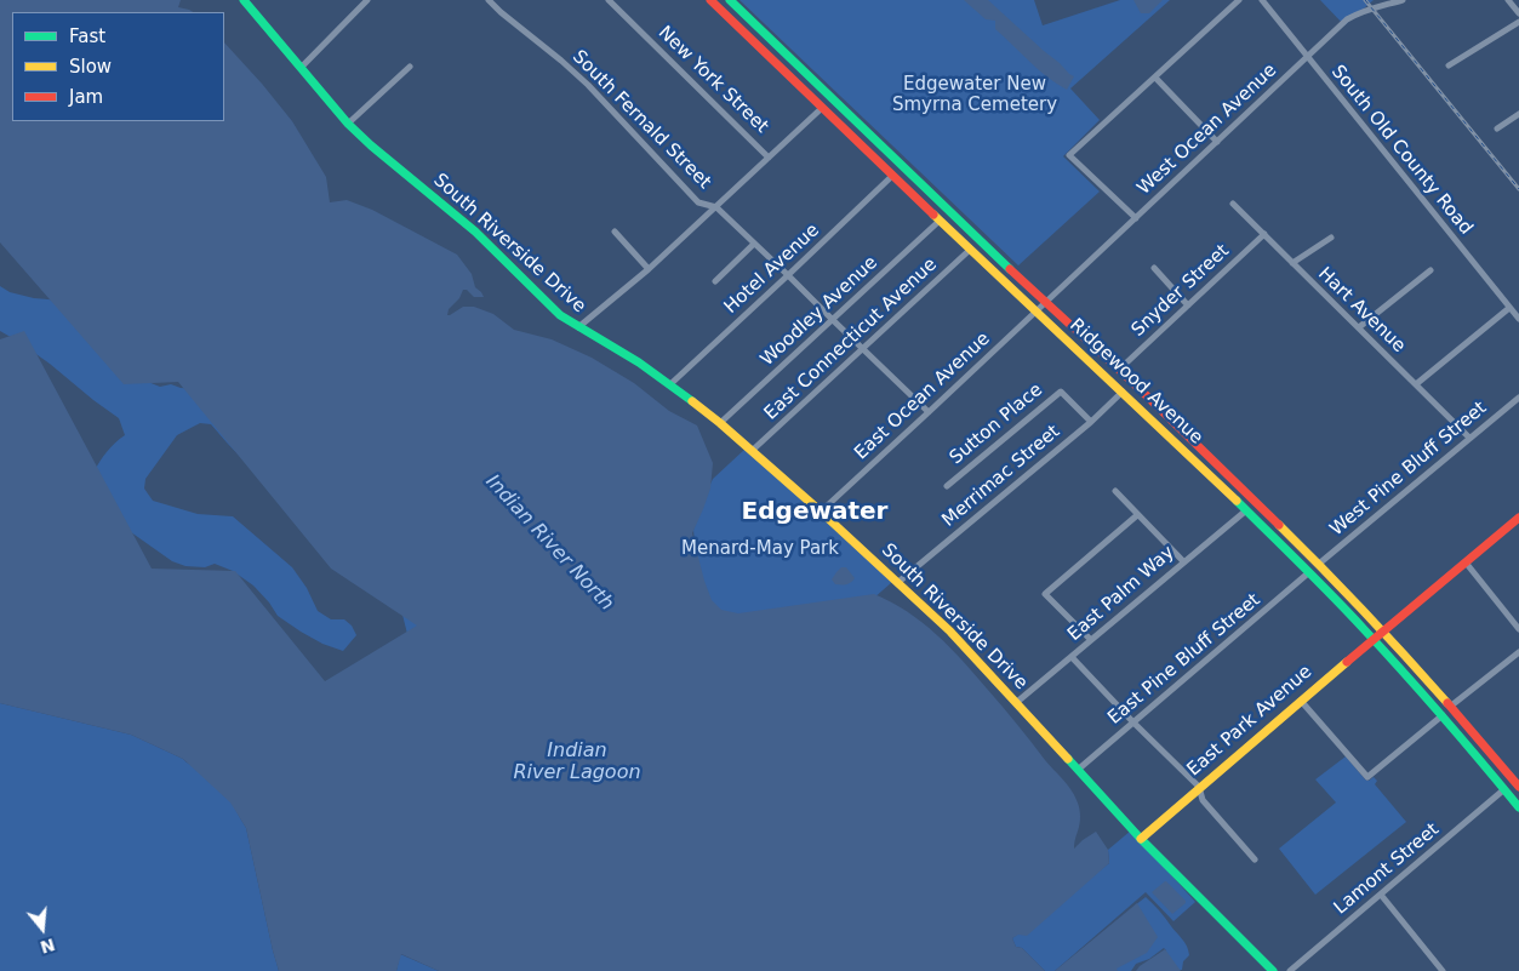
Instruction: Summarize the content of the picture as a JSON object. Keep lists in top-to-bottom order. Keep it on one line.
{"streets":{"main road":["South Riverside Drive","Ridgewood Avenue","East Park Avenue"],"street":["New York Street","South Fernald Street","West Ocean Avenue","South Old County Road","Hotel Avenue","Snyder Street","Hart Avenue","Woodley Avenue","East Connecticut Avenue","East Ocean Avenue","Sutton Place","West Pine Bluff Street","Merrimac Street","East Palm Way","East Pine Bluff Street","Lamont Street"]},"crossings":[["South Fernald Street","Hotel Avenue"],["South Fernald Street","Woodley Avenue"],["South Fernald Street","East Connecticut Avenue"],["South Fernald Street","East Ocean Avenue"],["West Ocean Avenue","South Old County Road"],["West Ocean Avenue","Ridgewood Avenue"],["West Ocean Avenue","East Ocean Avenue"],["South Riverside Drive","Hotel Avenue"],["South Riverside Drive","Woodley Avenue"],["South Riverside Drive","East Connecticut Avenue"],["South Riverside Drive","East Ocean Avenue"],["South Riverside Drive","Merrimac Street"],["South Riverside Drive","East Palm Way"],["South Riverside Drive","East Pine Bluff Street"],["South Riverside Drive","East Park Avenue"],["Hotel Avenue","Ridgewood Avenue"],["Snyder Street","Hart Avenue"],["Snyder Street","Ridgewood Avenue"],["Hart Avenue","West Pine Bluff Street"],["Woodley Avenue","Ridgewood Avenue"],["East Connecticut Avenue","Ridgewood Avenue"],["Ridgewood Avenue","East Ocean Avenue"],["Ridgewood Avenue","West Pine Bluff Street"],["Ridgewood Avenue","Merrimac Street"],["Ridgewood Avenue","East Palm Way"],["Ridgewood Avenue","East Pine Bluff Street"],["Ridgewood Avenue","East Park Avenue"],["Ridgewood Avenue","Lamont Street"],["Sutton Place","Merrimac Street"]],"districts":["Edgewater"],"water":["Indian River North","Indian River Lagoon"],"parks":["Edgewater New Smyrna Cemetery","Menard-May Park"],"legend":["Fast","Slow","Jam"],"north":"bottom"}
